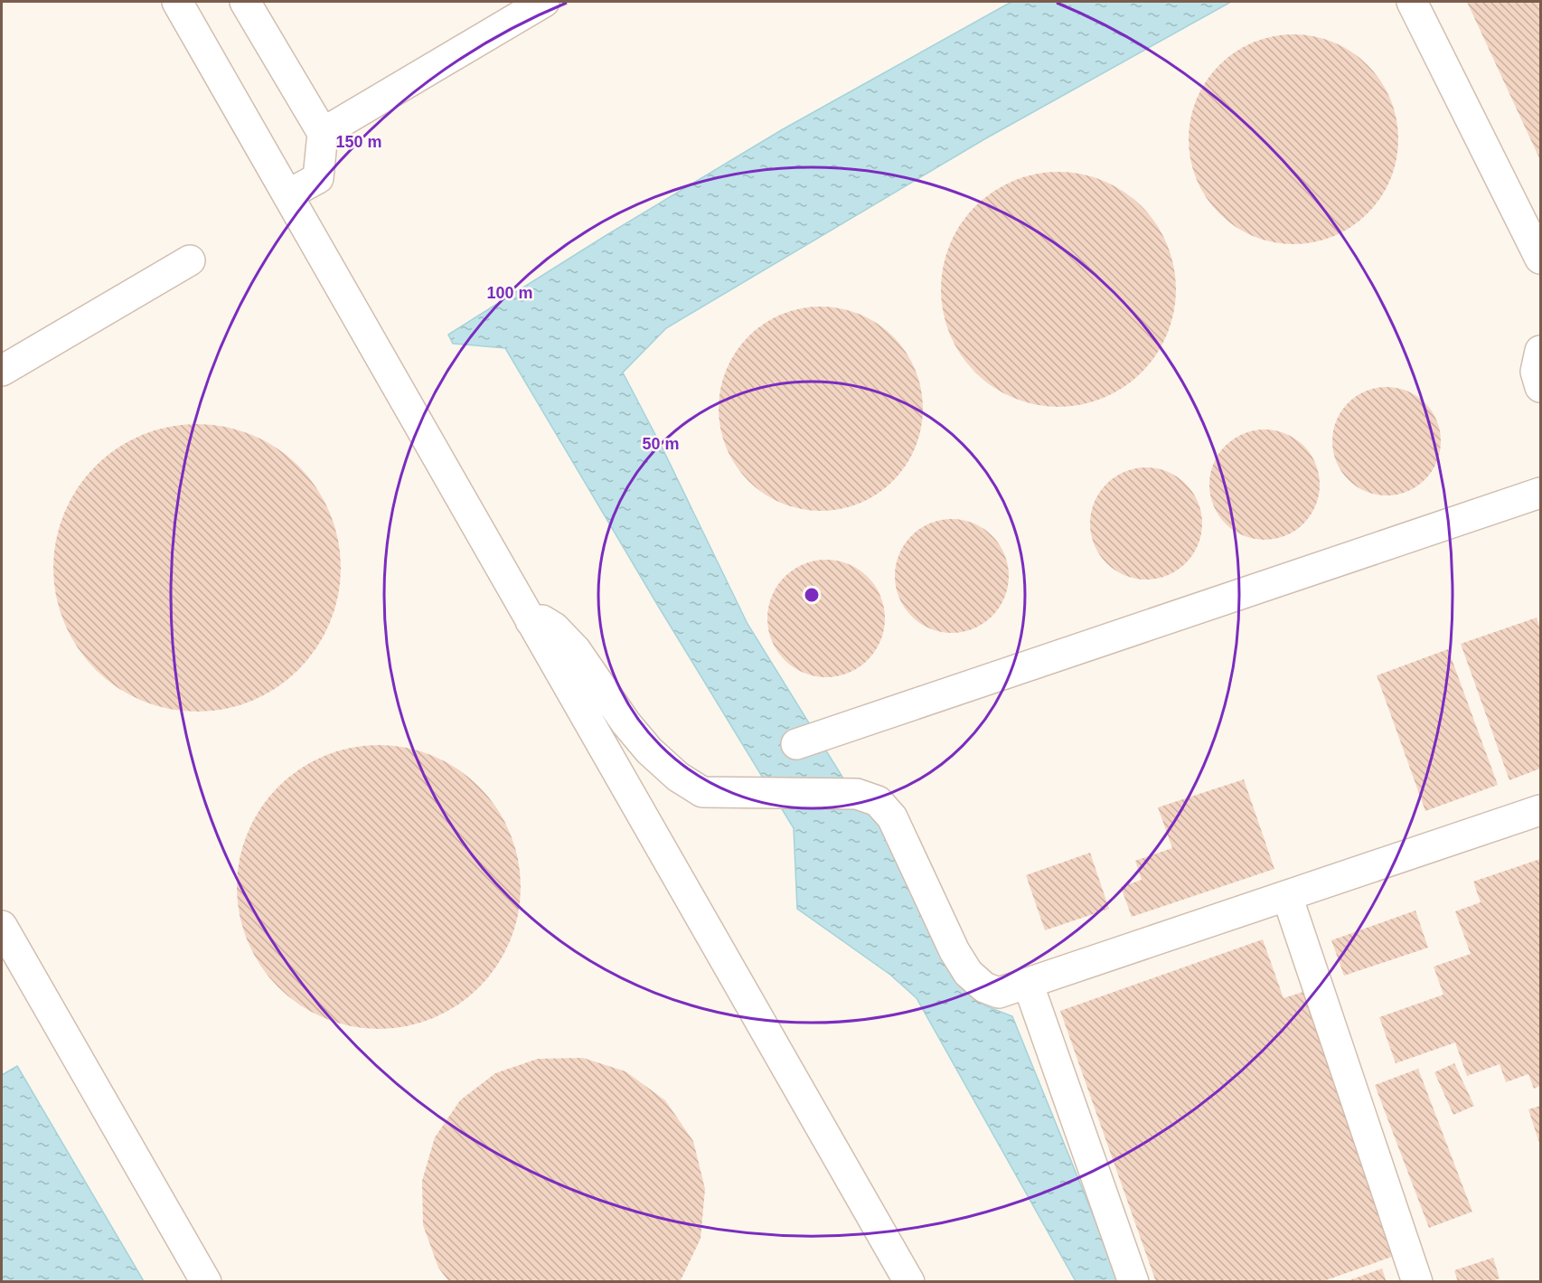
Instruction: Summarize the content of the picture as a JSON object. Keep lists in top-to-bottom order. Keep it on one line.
{"rings":["150 m","100 m","50 m"]}
